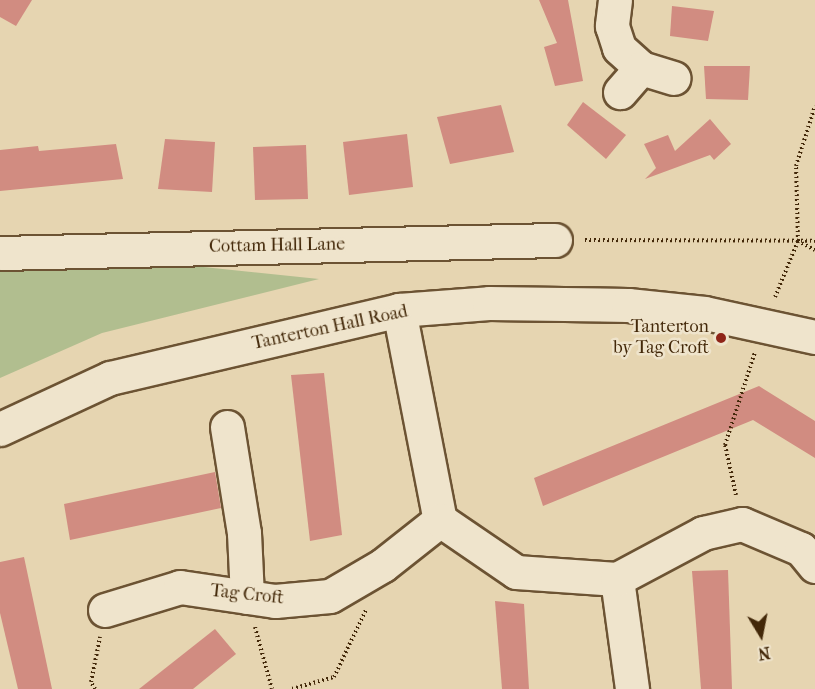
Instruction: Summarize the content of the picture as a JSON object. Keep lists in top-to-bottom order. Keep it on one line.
{"streets":{"street":["Cottam Hall Lane","Tanterton Hall Road","Tag Croft"]},"places":["Tanterton by Tag Croft"],"north":"bottom"}
